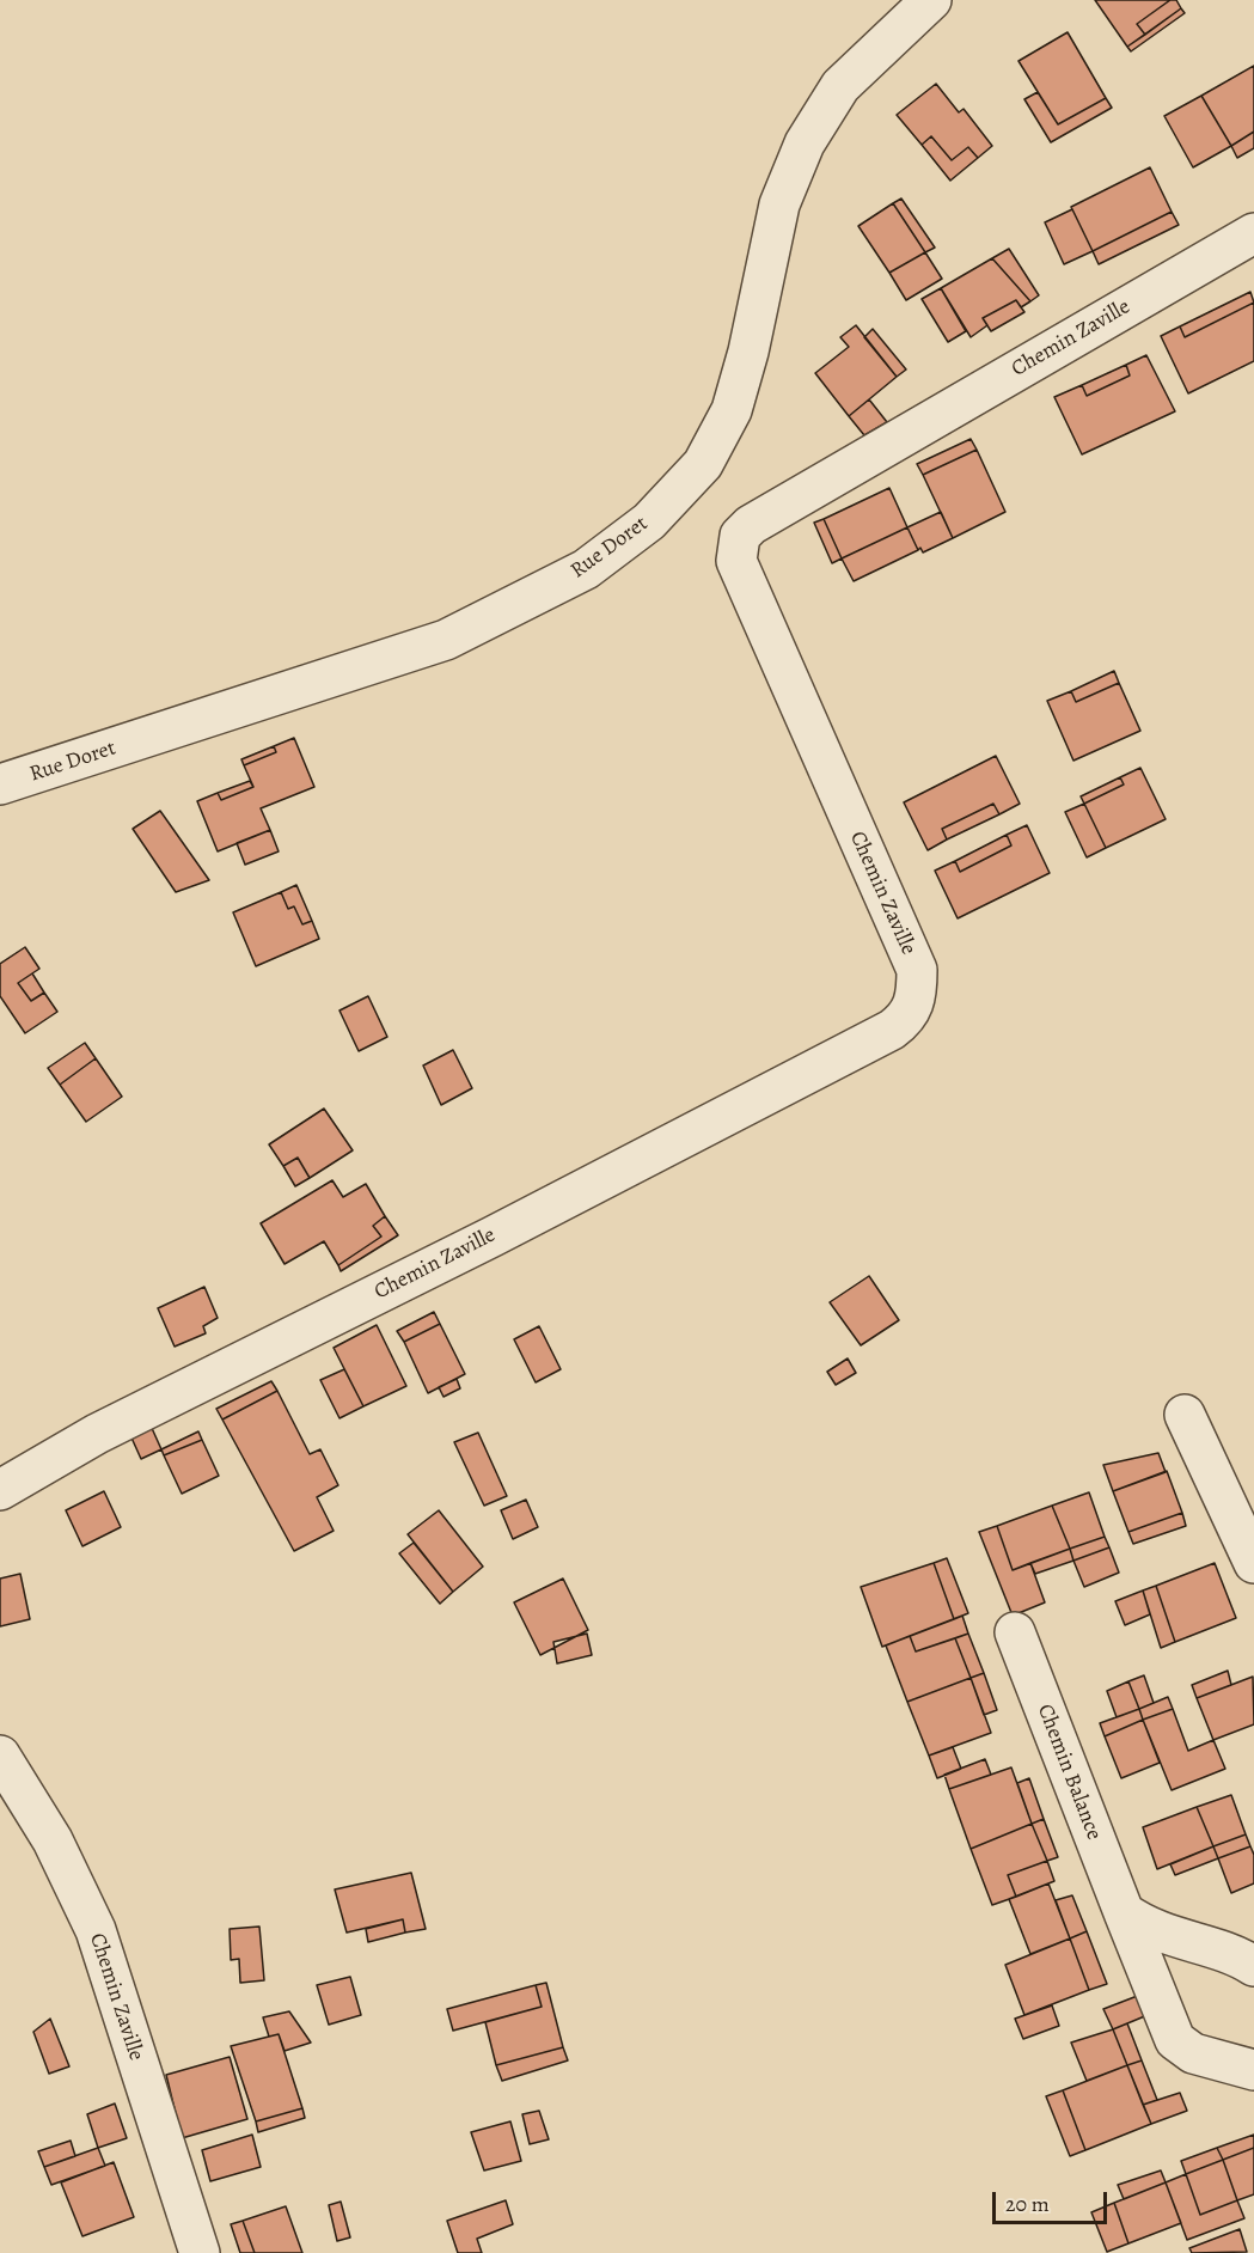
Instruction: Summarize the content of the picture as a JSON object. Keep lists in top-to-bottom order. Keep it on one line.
{"streets":{"street":["Chemin Zaville","Rue Doret","Chemin Balance"]},"scale_bar":"20 m"}
